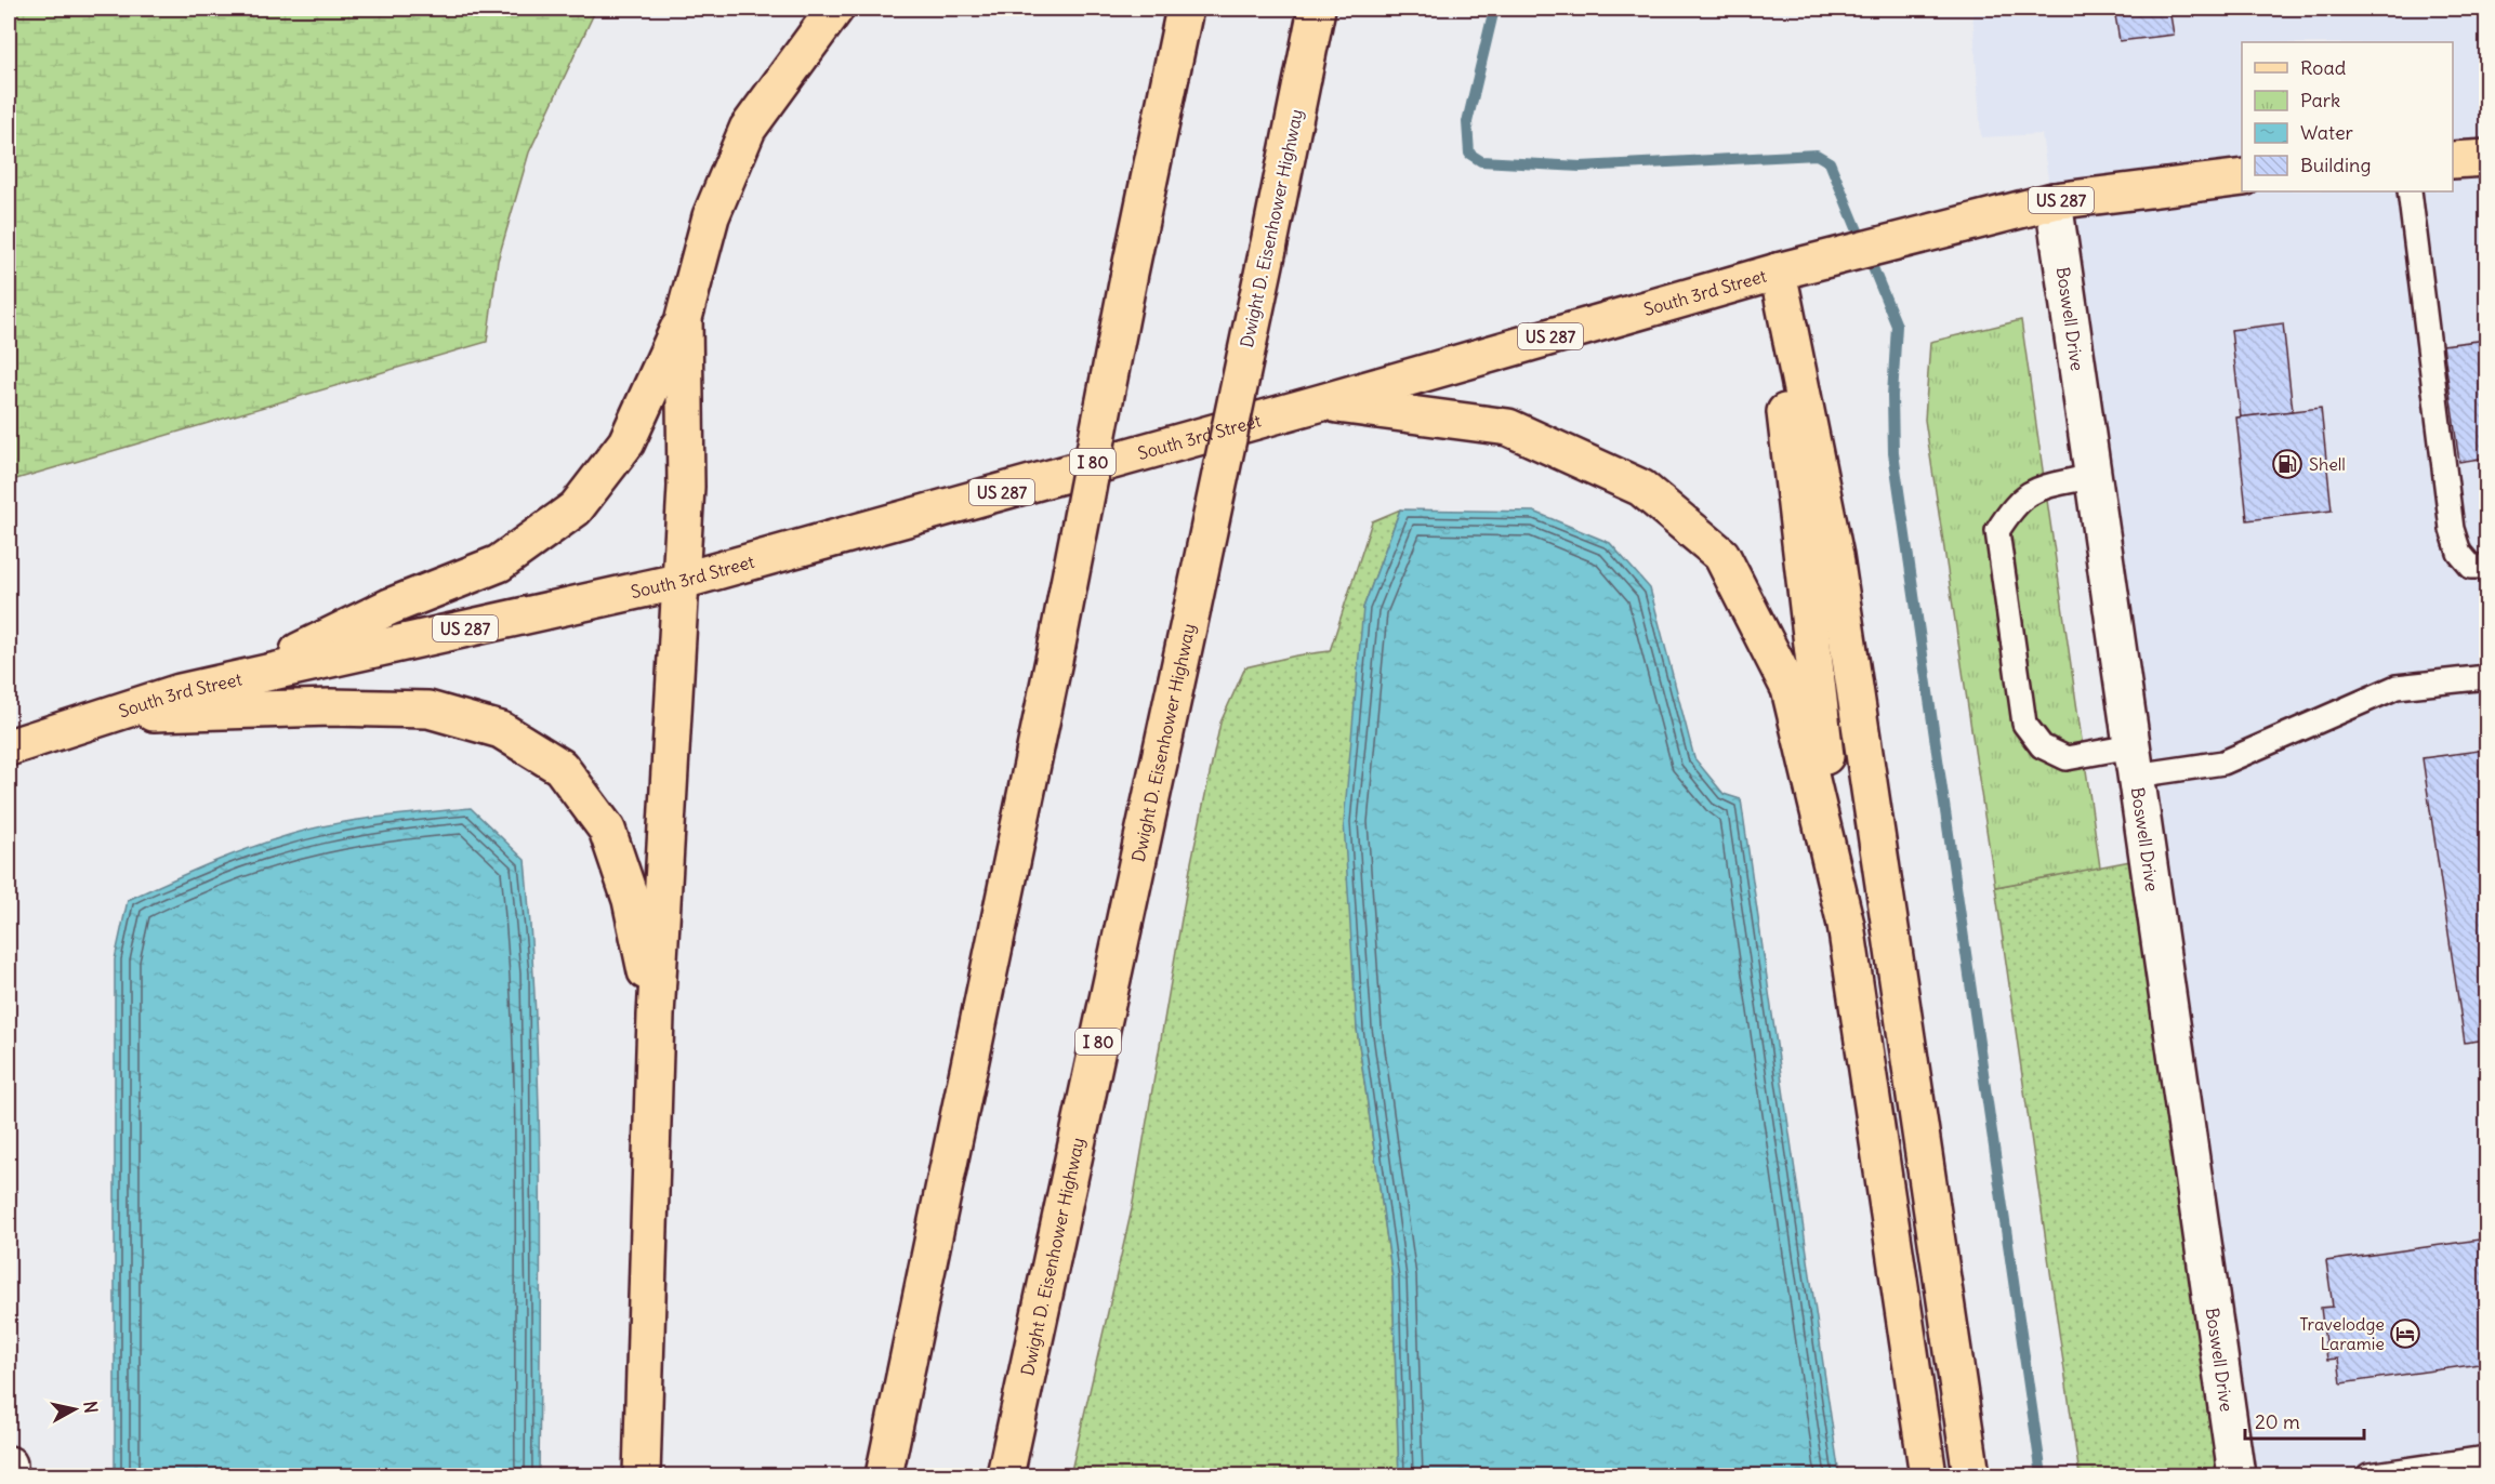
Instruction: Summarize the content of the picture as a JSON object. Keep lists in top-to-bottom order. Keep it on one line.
{"streets":{"main road":["US 287","Dwight D. Eisenhower Highway","South 3rd Street","I 80"],"street":["Boswell Drive"]},"crossings":[["South 3rd Street","Boswell Drive"]],"places":{"fuel station":["Shell"],"hotel":["Travelodge Laramie"]},"legend":["Road","Park","Water","Building"],"scale_bar":"20 m","north":"right"}
